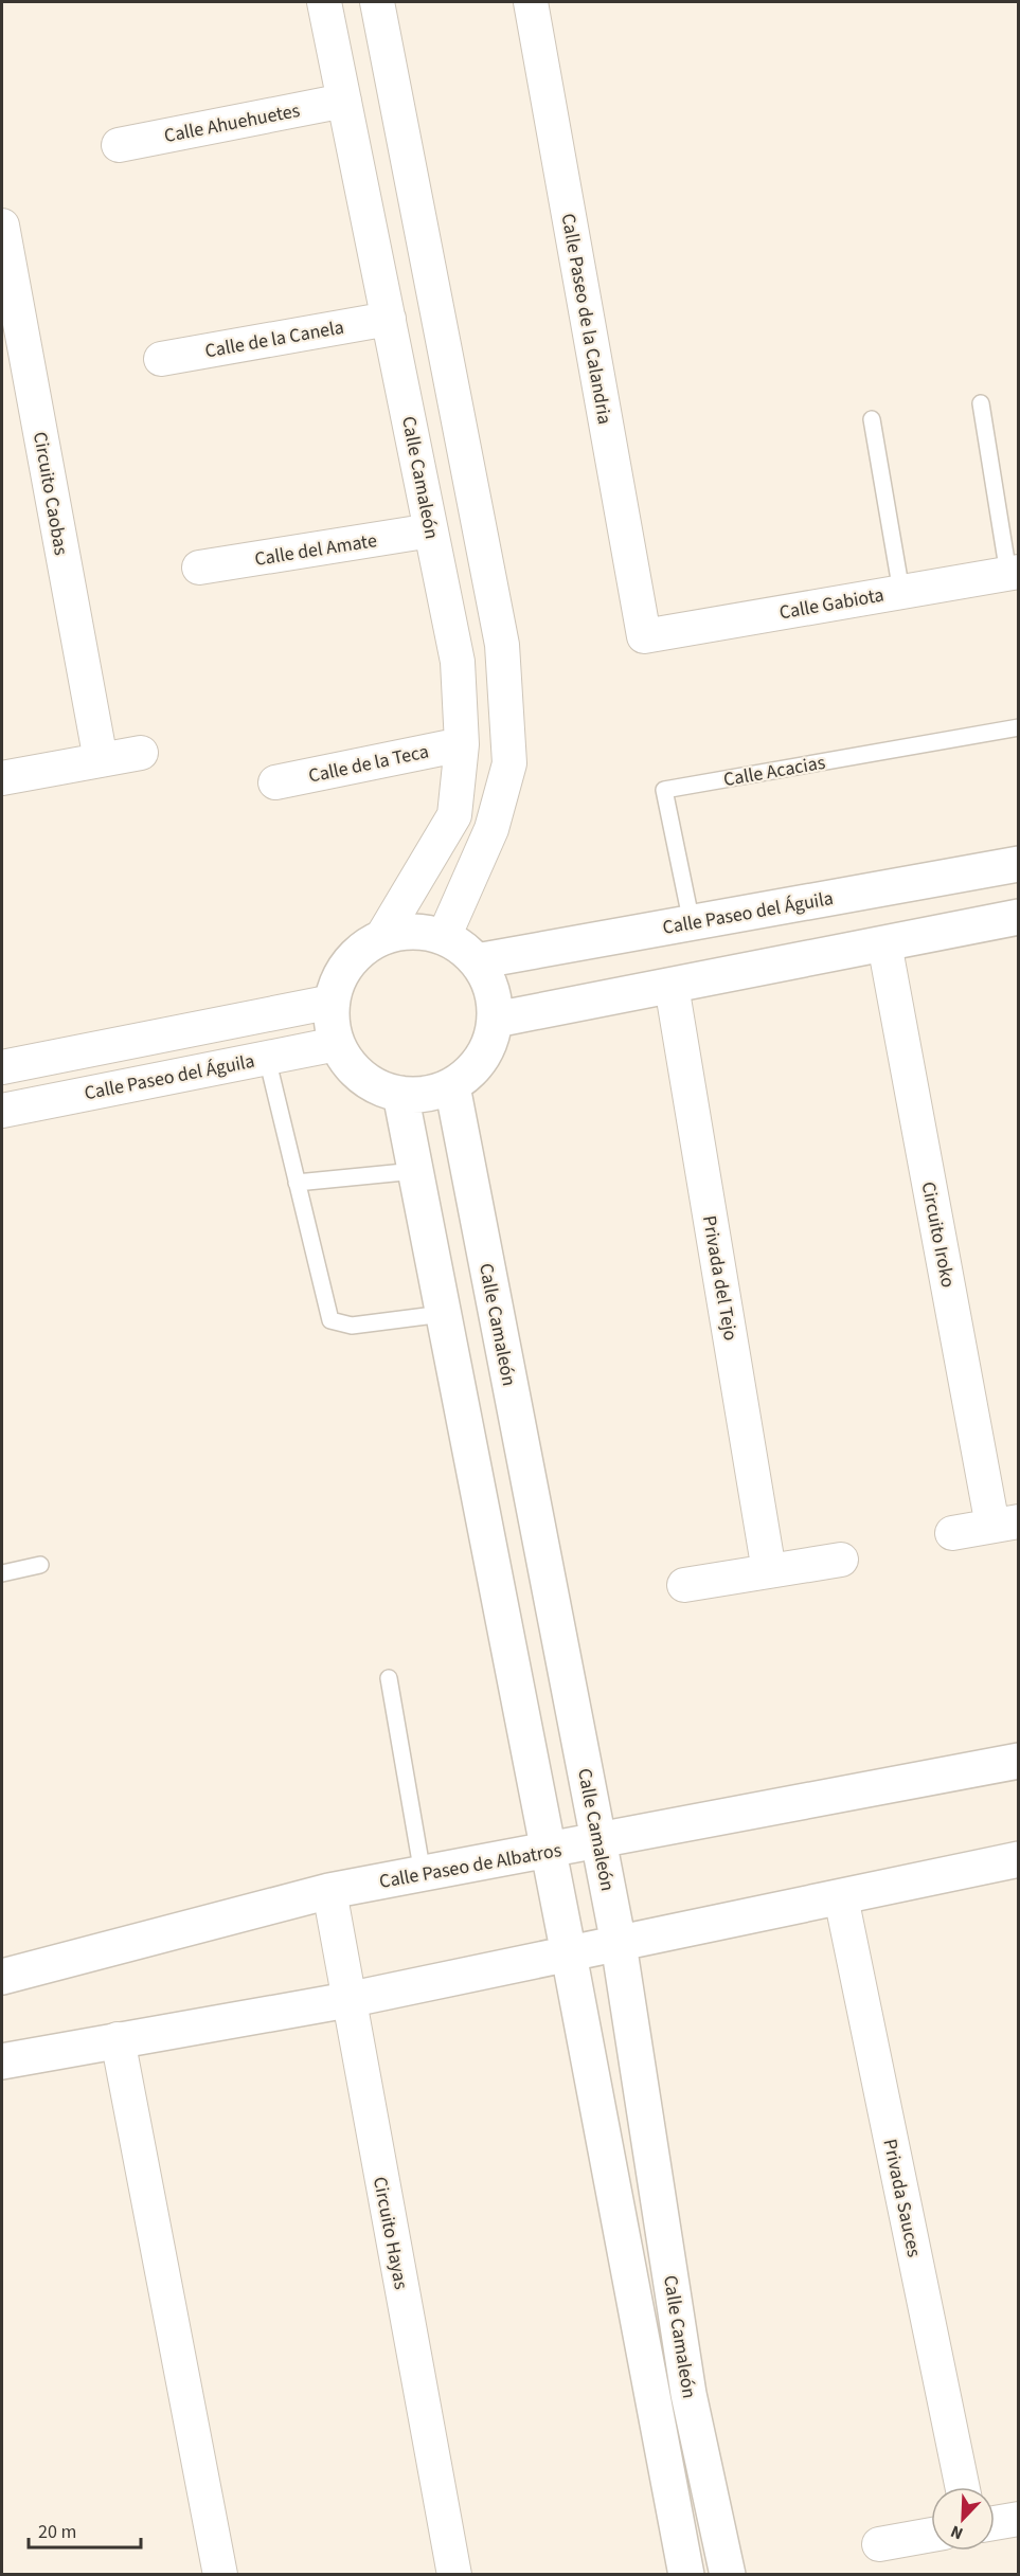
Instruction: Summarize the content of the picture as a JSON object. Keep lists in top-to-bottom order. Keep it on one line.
{"streets":{"street":["Calle Ahuehuetes","Calle Paseo de la Calandria","Calle de la Canela","Calle Camaleón","Circuito Caobas","Calle del Amate","Calle Gabiota","Calle de la Teca","Calle Paseo del Águila","Circuito Iroko","Privada del Tejo","Calle Paseo de Albatros","Privada Sauces","Circuito Hayas"],"lane":["Calle Acacias"]},"crossings":[["Calle Ahuehuetes","Calle Camaleón"],["Calle Paseo de la Calandria","Calle Gabiota"],["Calle de la Canela","Calle Camaleón"],["Calle Camaleón","Calle del Amate"],["Calle Camaleón","Calle de la Teca"],["Calle Camaleón","Calle Paseo del Águila"],["Calle Camaleón","Calle Paseo de Albatros"],["Calle Acacias","Calle Paseo del Águila"],["Calle Paseo de Albatros","Circuito Hayas"]],"scale_bar":"20 m","north":"bottom left"}
